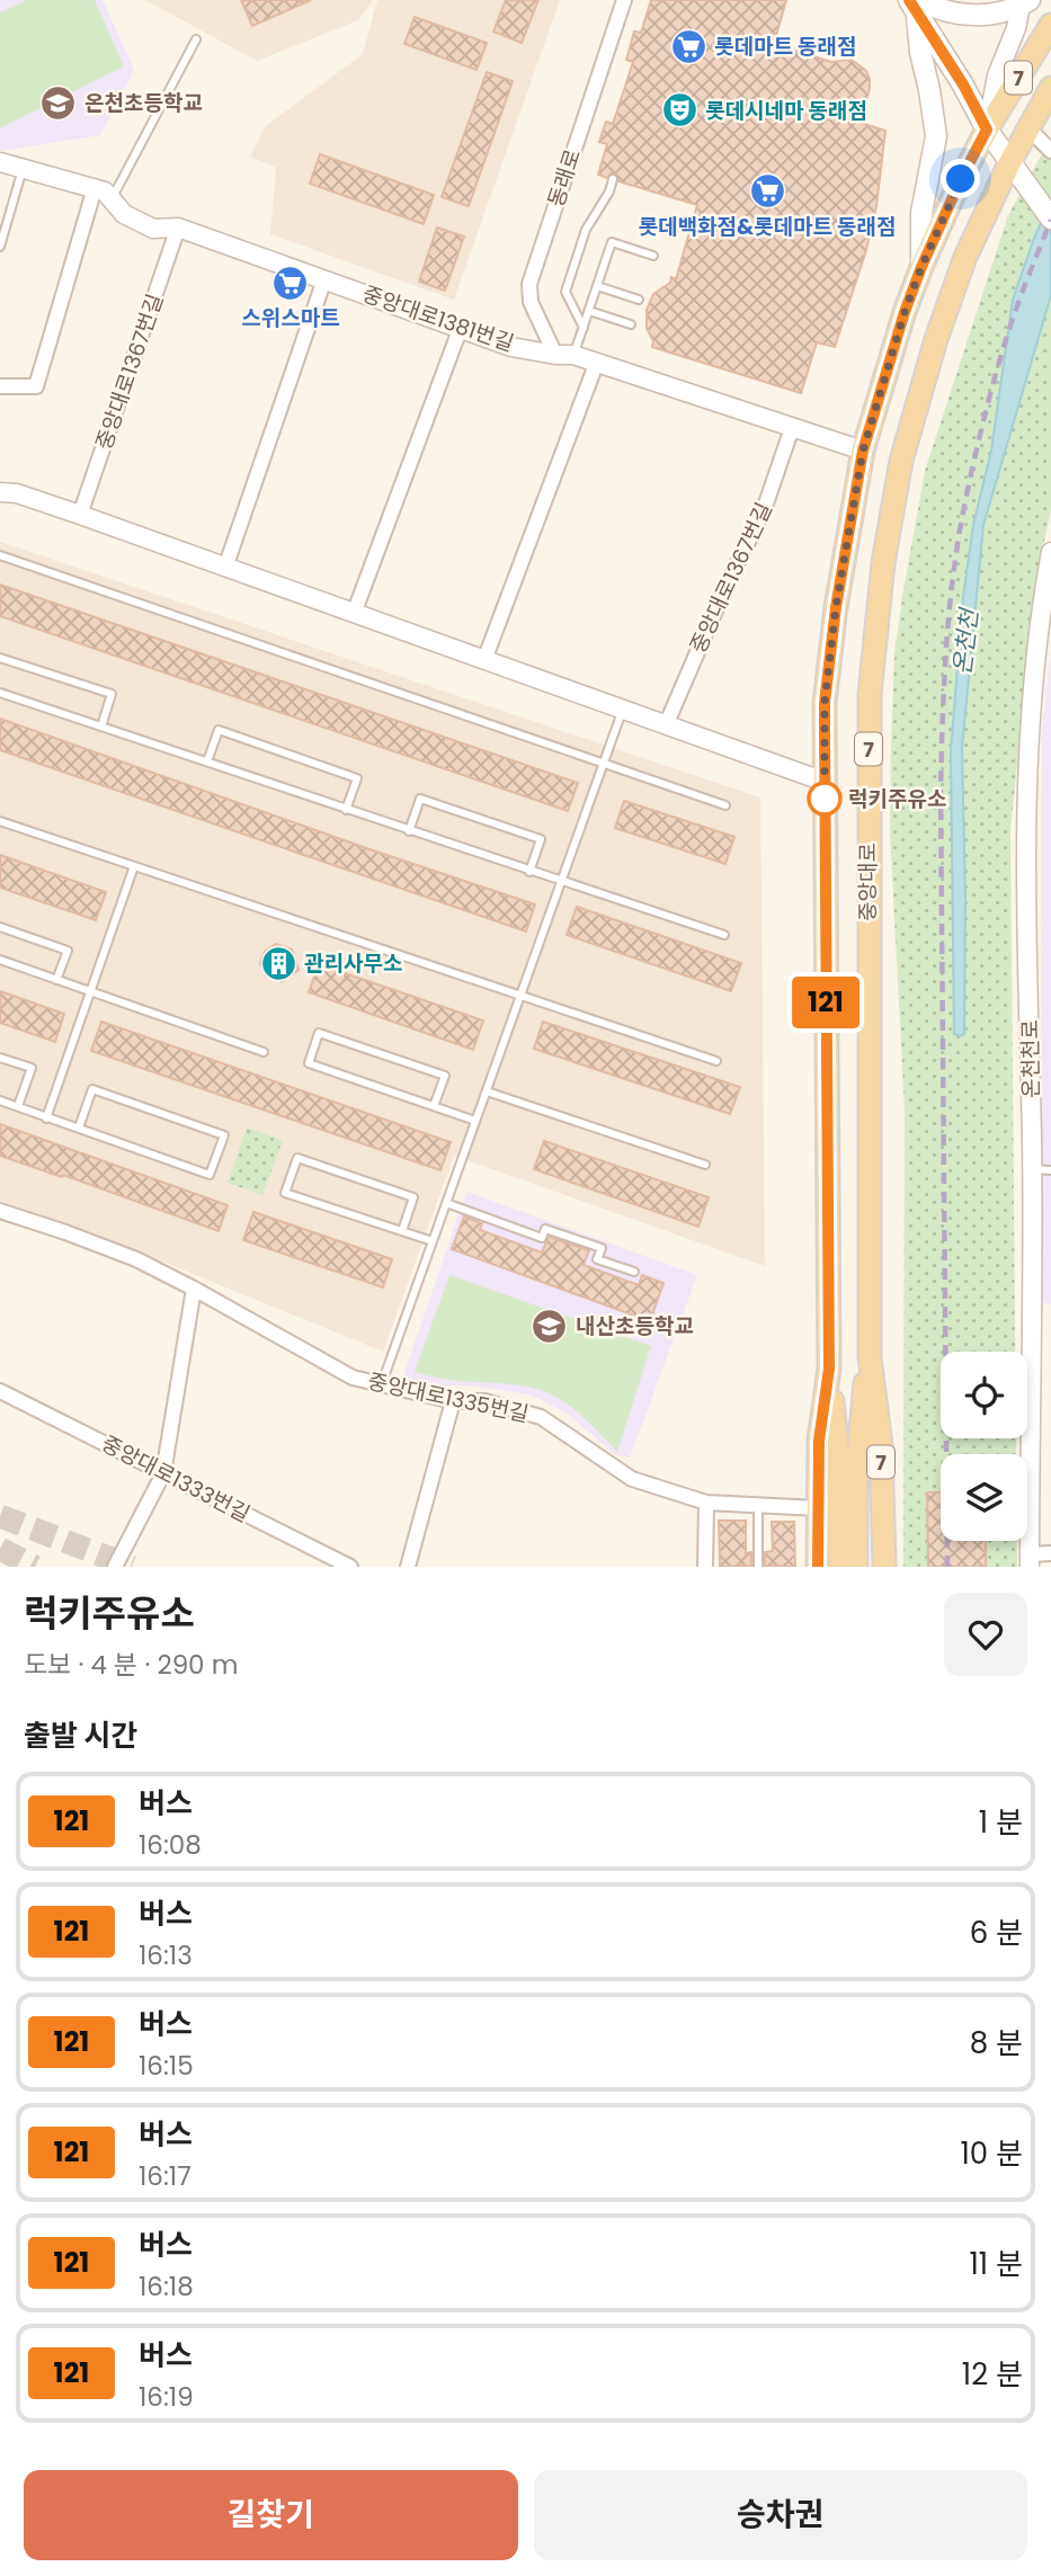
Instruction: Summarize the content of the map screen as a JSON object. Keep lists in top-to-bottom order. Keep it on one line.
{"streets":{"main road":["7","중앙대로"],"street":["동래로","중앙대로1381번길","중앙대로1367번길","온천천로","중앙대로1335번길","중앙대로1333번길"]},"crossings":[["동래로","중앙대로1381번길"],["중앙대로1381번길","중앙대로1367번길"],["중앙대로1381번길","중앙대로"],["중앙대로","중앙대로1335번길"]],"water":["온천천"],"places":{"supermarket":["롯데마트 동래점","롯데백화점&롯데마트 동래점","스위스마트"],"school or university":["온천초등학교","내산초등학교"],"theatre":["롯데시네마 동래점"],"other":["럭키주유소"],"building":["관리사무소"]},"lines":["bus line 121"],"page":{"on_map":"121","heading":[["럭키주유소","도보 · 4 분 · 290 m"],"출발 시간"],"list":[{"mark":"121","name":"버스","note":"16:08","value":"1 분"},{"mark":"121","name":"버스","note":"16:13","value":"6 분"},{"mark":"121","name":"버스","note":"16:15","value":"8 분"},{"mark":"121","name":"버스","note":"16:17","value":"10 분"},{"mark":"121","name":"버스","note":"16:18","value":"11 분"},{"mark":"121","name":"버스","note":"16:19","value":"12 분"}],"buttons":["길찾기","승차권"]}}
